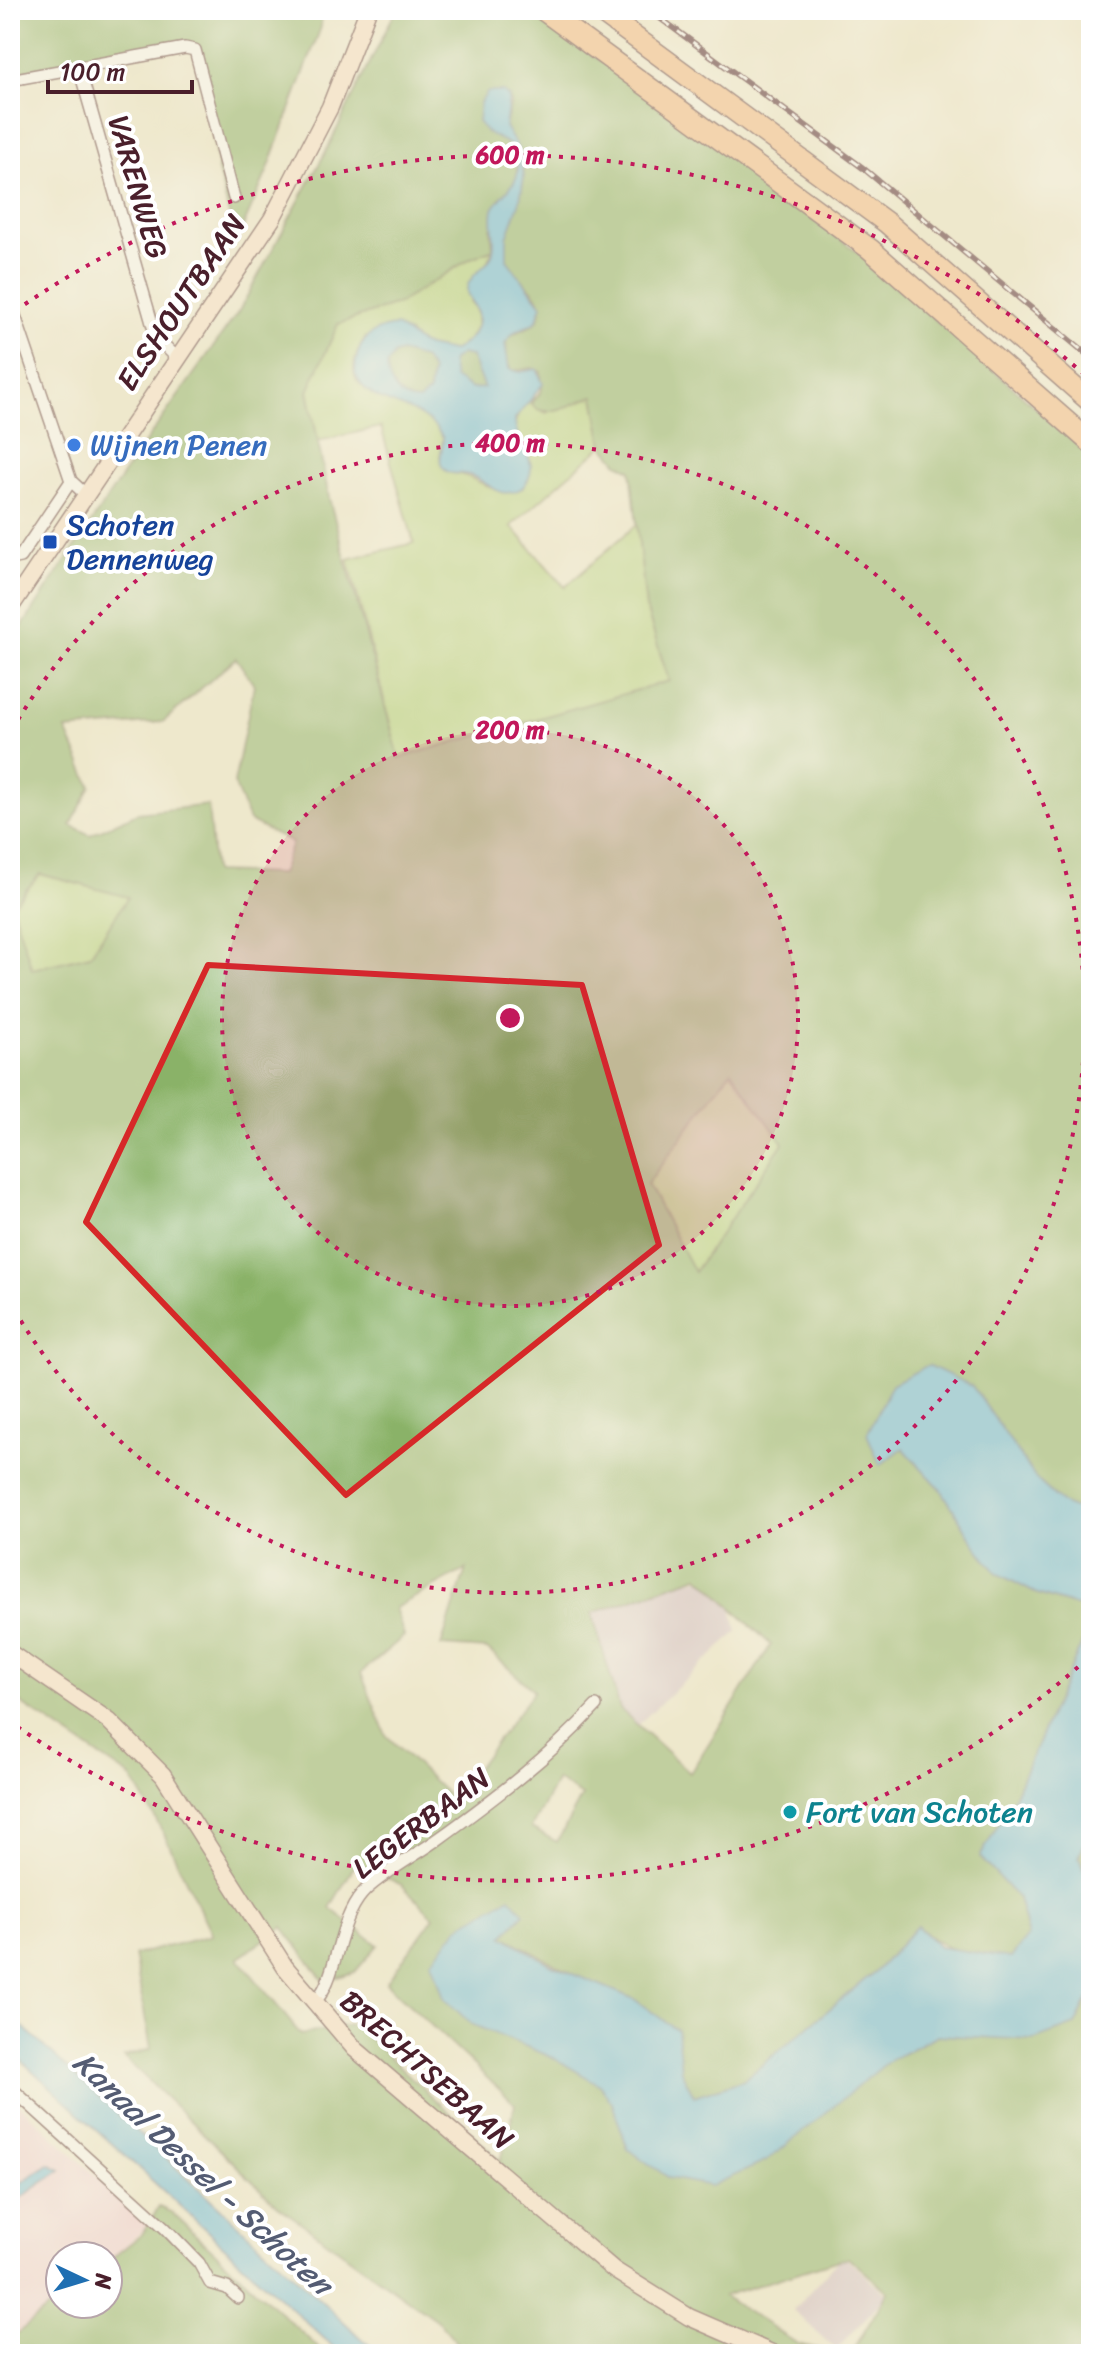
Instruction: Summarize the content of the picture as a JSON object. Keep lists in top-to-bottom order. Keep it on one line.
{"streets":{"main road":["ELSHOUTBAAN","BRECHTSEBAAN"],"street":["VARENWEG","LEGERBAAN"]},"crossings":[["VARENWEG","ELSHOUTBAAN"],["LEGERBAAN","BRECHTSEBAAN"]],"water":["Kanaal Dessel - Schoten"],"places":{"other":["Wijnen Penen","Fort van Schoten"],"transit":["Schoten Dennenweg"]},"scale_bar":"100 m","north":"right","rings":["600 m","400 m","200 m"]}
